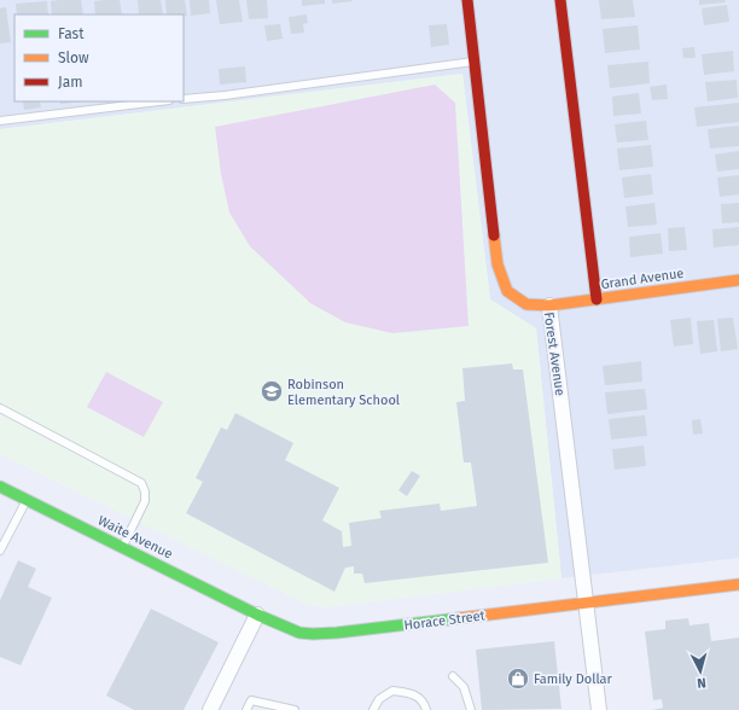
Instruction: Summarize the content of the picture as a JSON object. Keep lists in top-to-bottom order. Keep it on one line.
{"streets":{"street":["Grand Avenue","Forest Avenue","Waite Avenue","Horace Street"]},"crossings":[["Grand Avenue","Forest Avenue"],["Forest Avenue","Horace Street"],["Waite Avenue","Horace Street"]],"places":{"school or university":["Robinson Elementary School"],"shop":["Family Dollar"]},"legend":["Fast","Slow","Jam"],"north":"bottom"}
